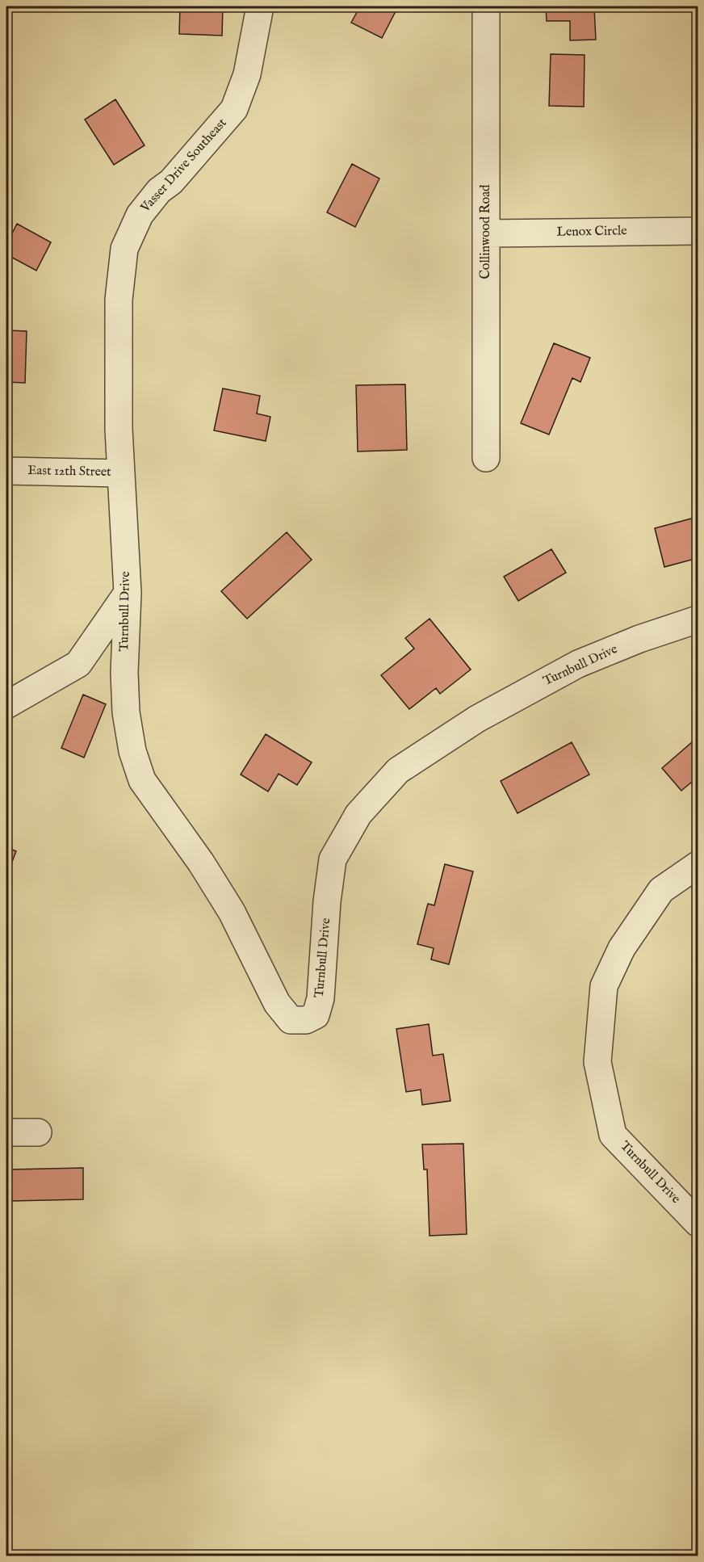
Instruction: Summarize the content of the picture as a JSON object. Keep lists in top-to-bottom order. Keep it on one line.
{"streets":{"street":["Vasser Drive Southeast","Collinwood Road","Lenox Circle","East 12th Street","Turnbull Drive"]},"crossings":[["Vasser Drive Southeast","East 12th Street"],["Collinwood Road","Lenox Circle"],["East 12th Street","Turnbull Drive"]]}
